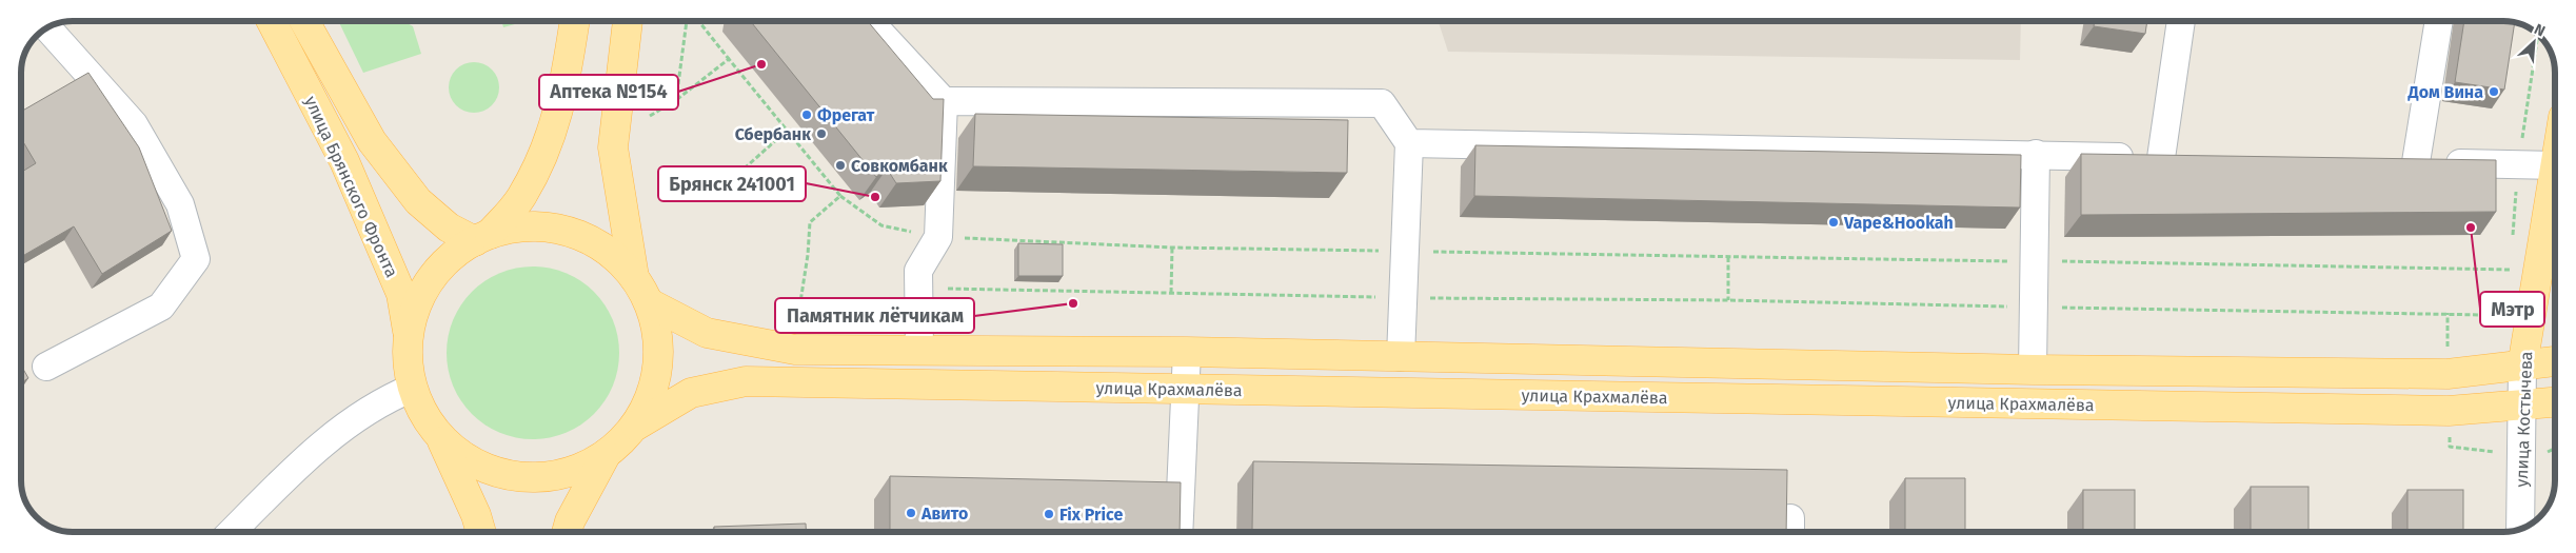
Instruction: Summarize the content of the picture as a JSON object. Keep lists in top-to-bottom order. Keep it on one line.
{"streets":{"main road":["улица Брянского Фронта","улица Крахмалёва","улица Костычева"]},"crossings":[["улица Крахмалёва","улица Костычева"]],"places":["Аптека №154","Дом Вина","Фрегат","Сбербанк","Совкомбанк","Брянск 241001","Vape&Hookah","Мэтр","Памятник лётчикам","Авито","Fix Price"],"north":"top right"}
